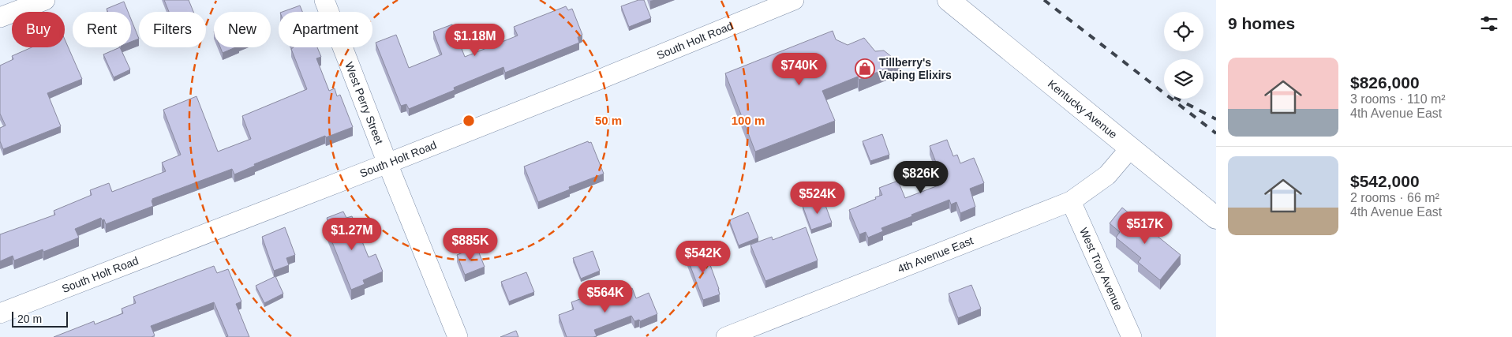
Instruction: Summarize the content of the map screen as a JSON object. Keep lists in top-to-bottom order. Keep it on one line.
{"streets":{"main road":["Kentucky Avenue"],"street":["South Holt Road","West Perry Street","4th Avenue East","West Troy Avenue"]},"crossings":[["South Holt Road","West Perry Street"],["Kentucky Avenue","4th Avenue East"],["4th Avenue East","West Troy Avenue"]],"places":{"shop":["Tillberry's Vaping Elixirs"]},"scale_bar":"20 m","page":{"heading":"9 homes","chip":["Buy","Rent","Filters","New","Apartment"],"price":["$1.18M","$740K","$826K","$524K","$517K","$1.27M","$885K","$542K","$564K"],"list":[{"name":"$826,000","note":"3 rooms · 110 m² · 4th Avenue East"},{"name":"$542,000","note":"2 rooms · 66 m² · 4th Avenue East"}],"scale":"20 m"},"rings":["50 m","100 m"]}
